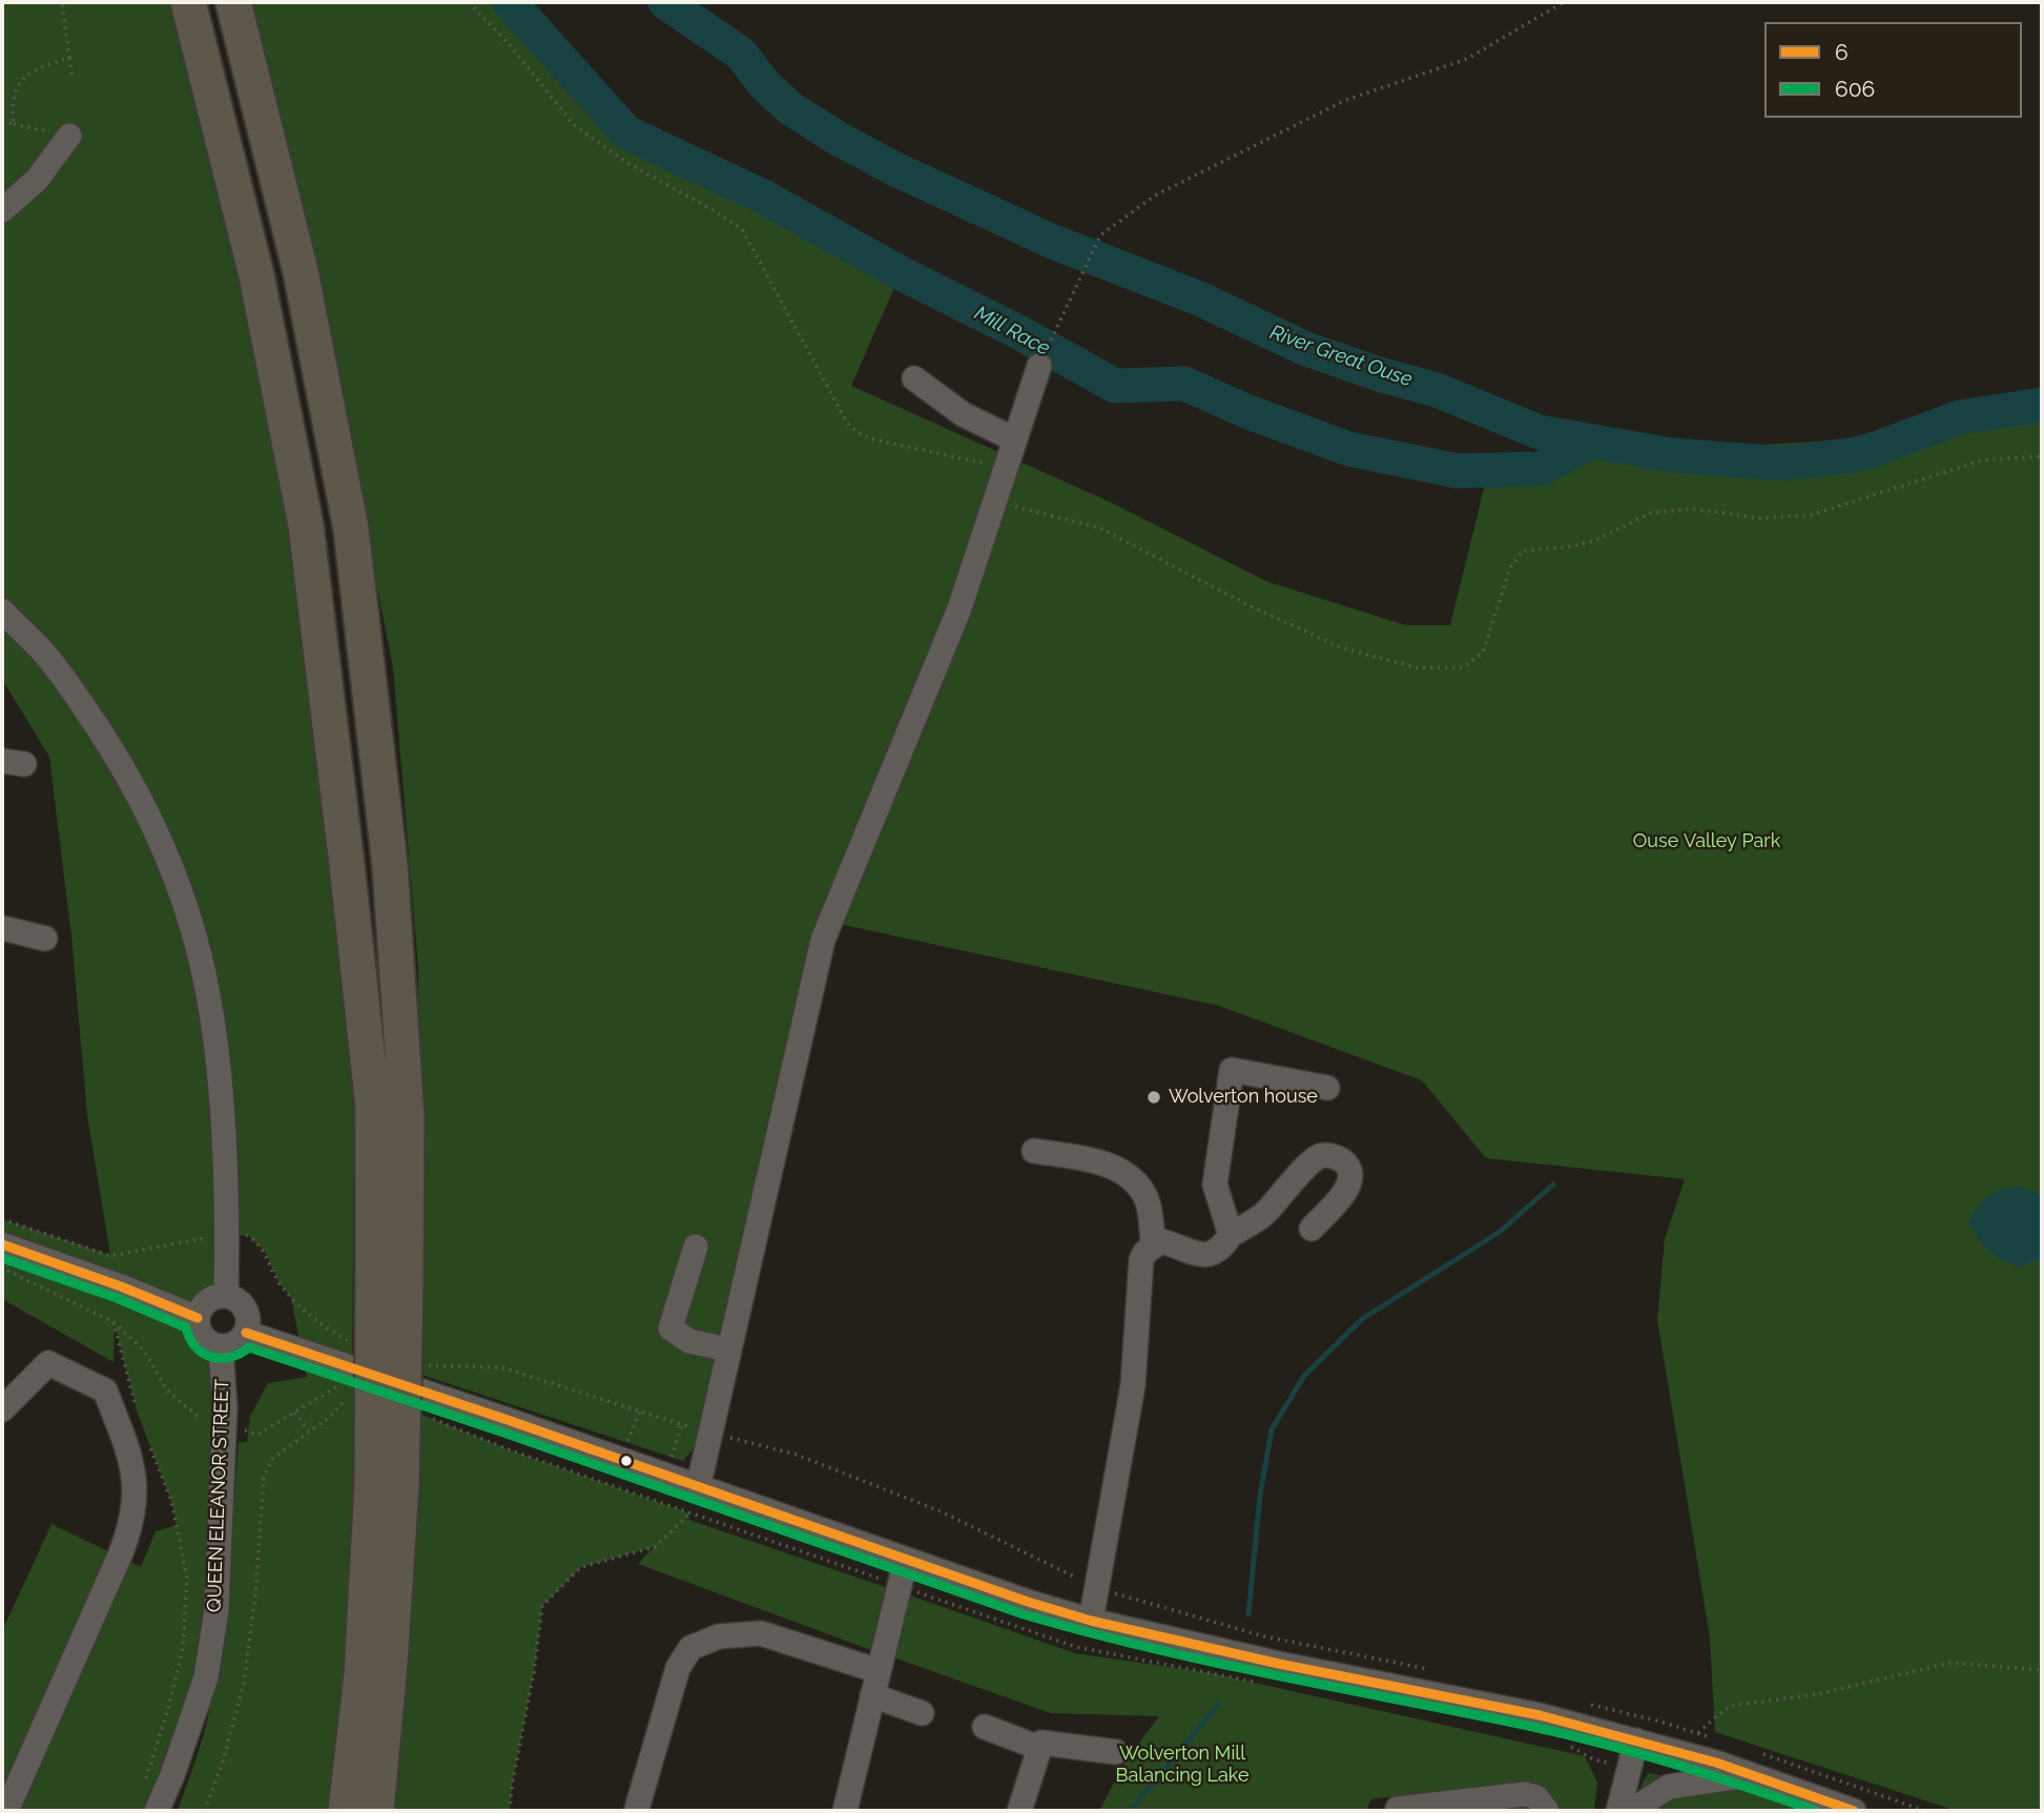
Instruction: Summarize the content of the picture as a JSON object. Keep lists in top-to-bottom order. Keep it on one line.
{"streets":{"street":["QUEEN ELEANOR STREET"]},"water":["Mill Race","River Great Ouse"],"parks":["Ouse Valley Park","Wolverton Mill Balancing Lake"],"places":["Wolverton house"],"lines":["transit line 6","transit line 606"],"legend":["6","606"]}
